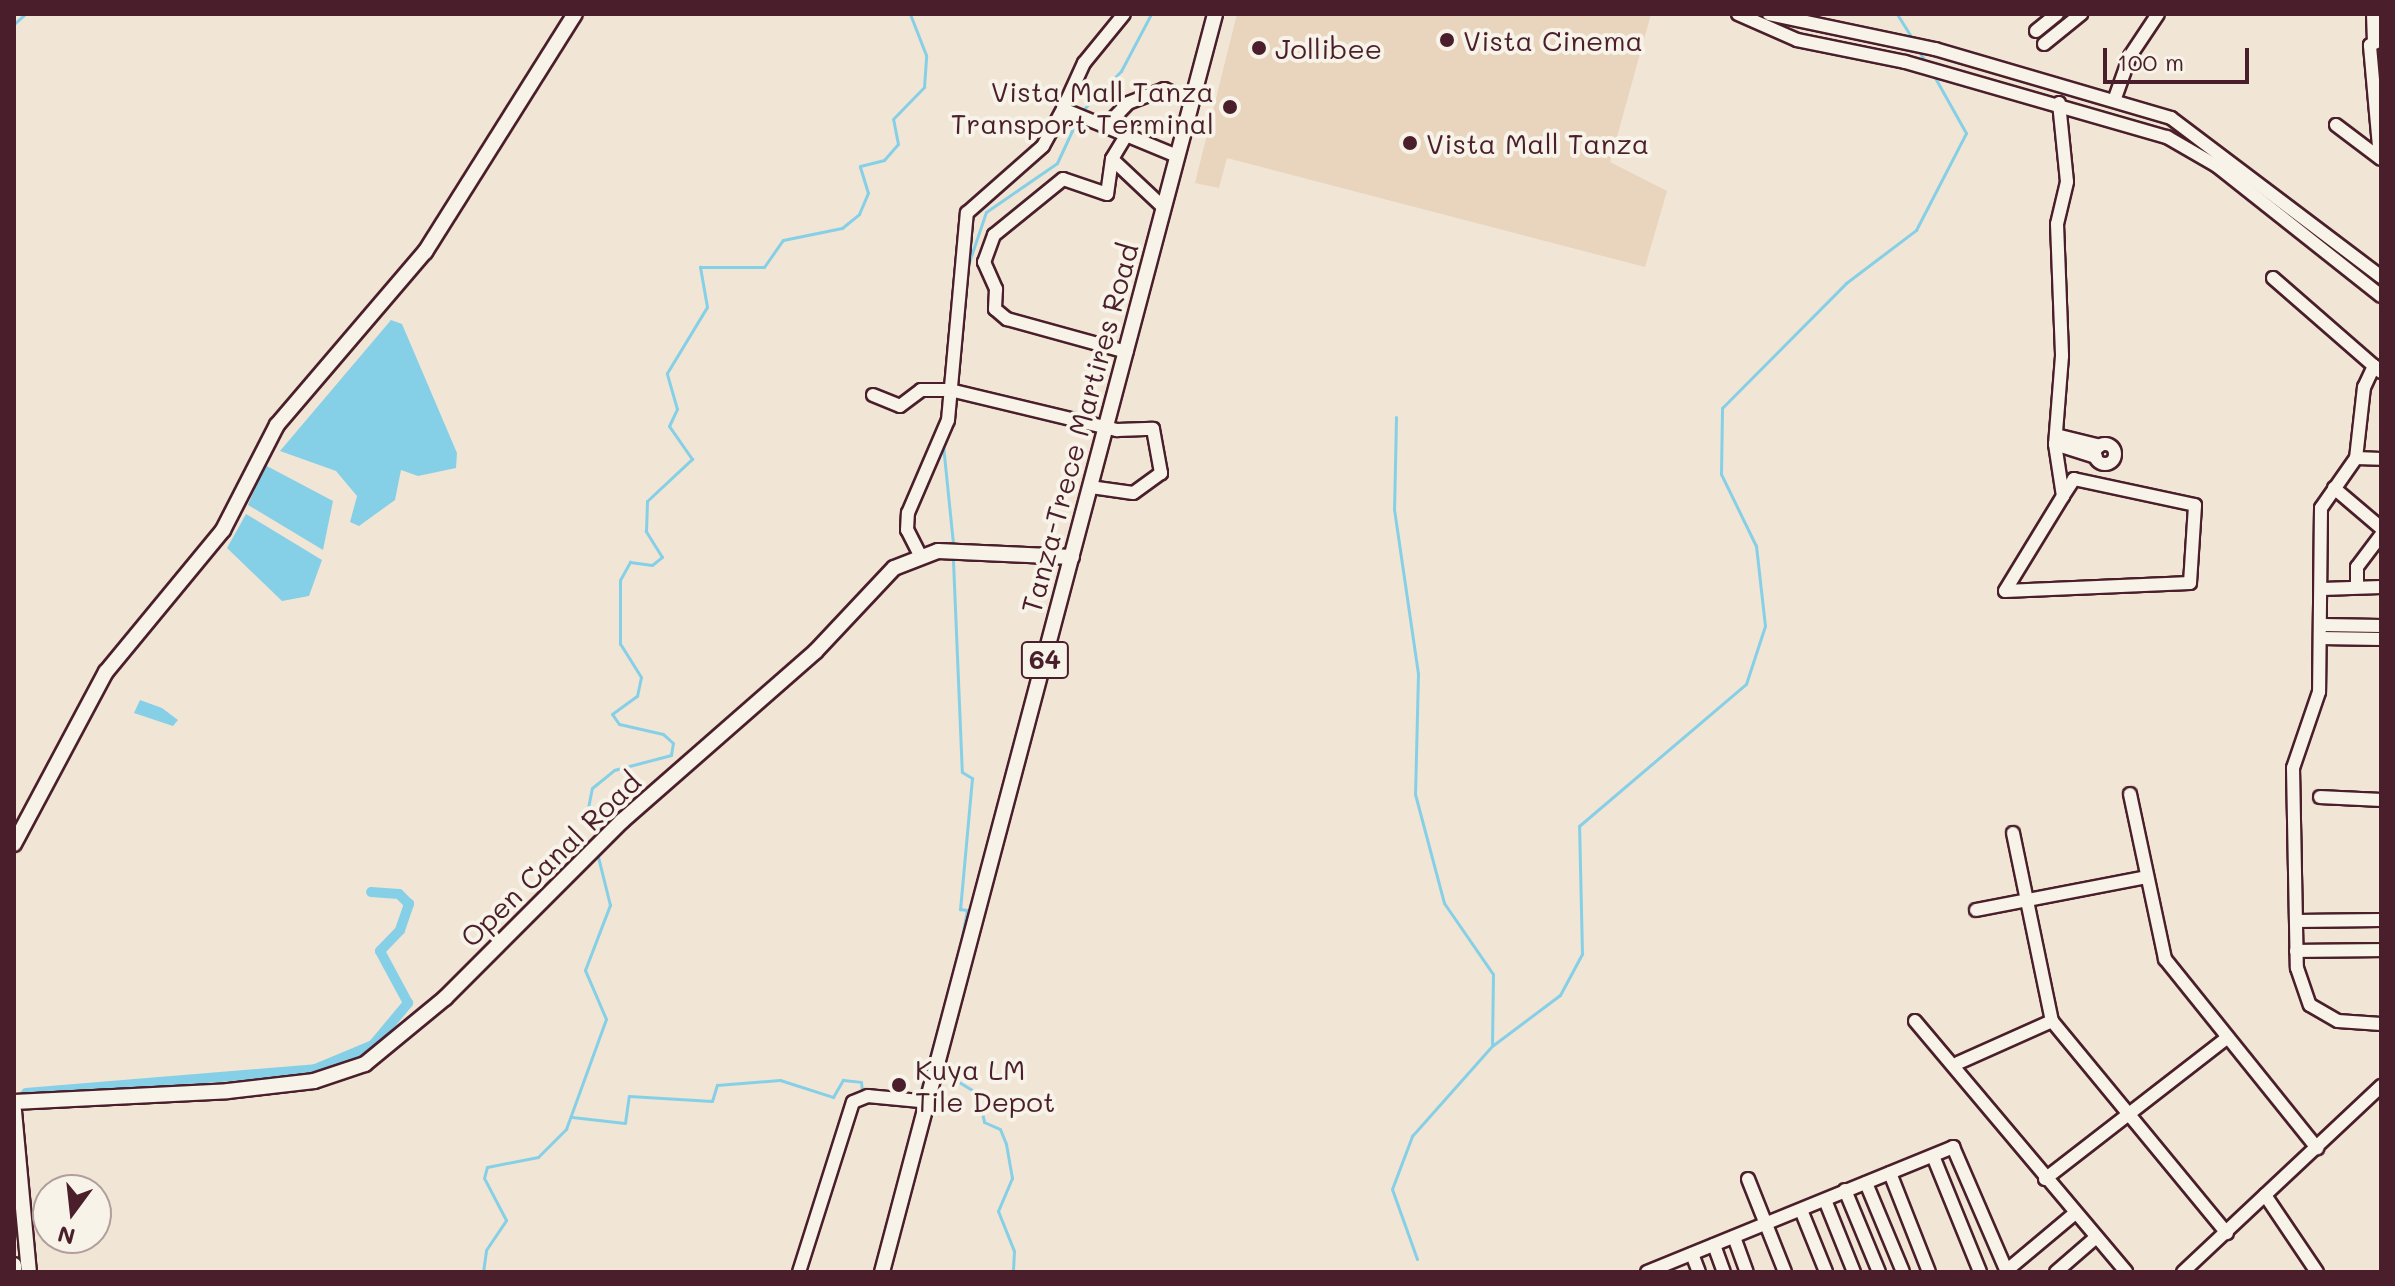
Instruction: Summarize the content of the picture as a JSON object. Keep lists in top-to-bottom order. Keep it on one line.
{"streets":{"main road":["Tanza-Trece Martires Road","64","Open Canal Road"]},"places":["Vista Cinema","Jollibee","Vista Mall Tanza Transport Terminal","Vista Mall Tanza","Kuya LM Tile Depot"],"scale_bar":"100 m","north":"bottom"}
